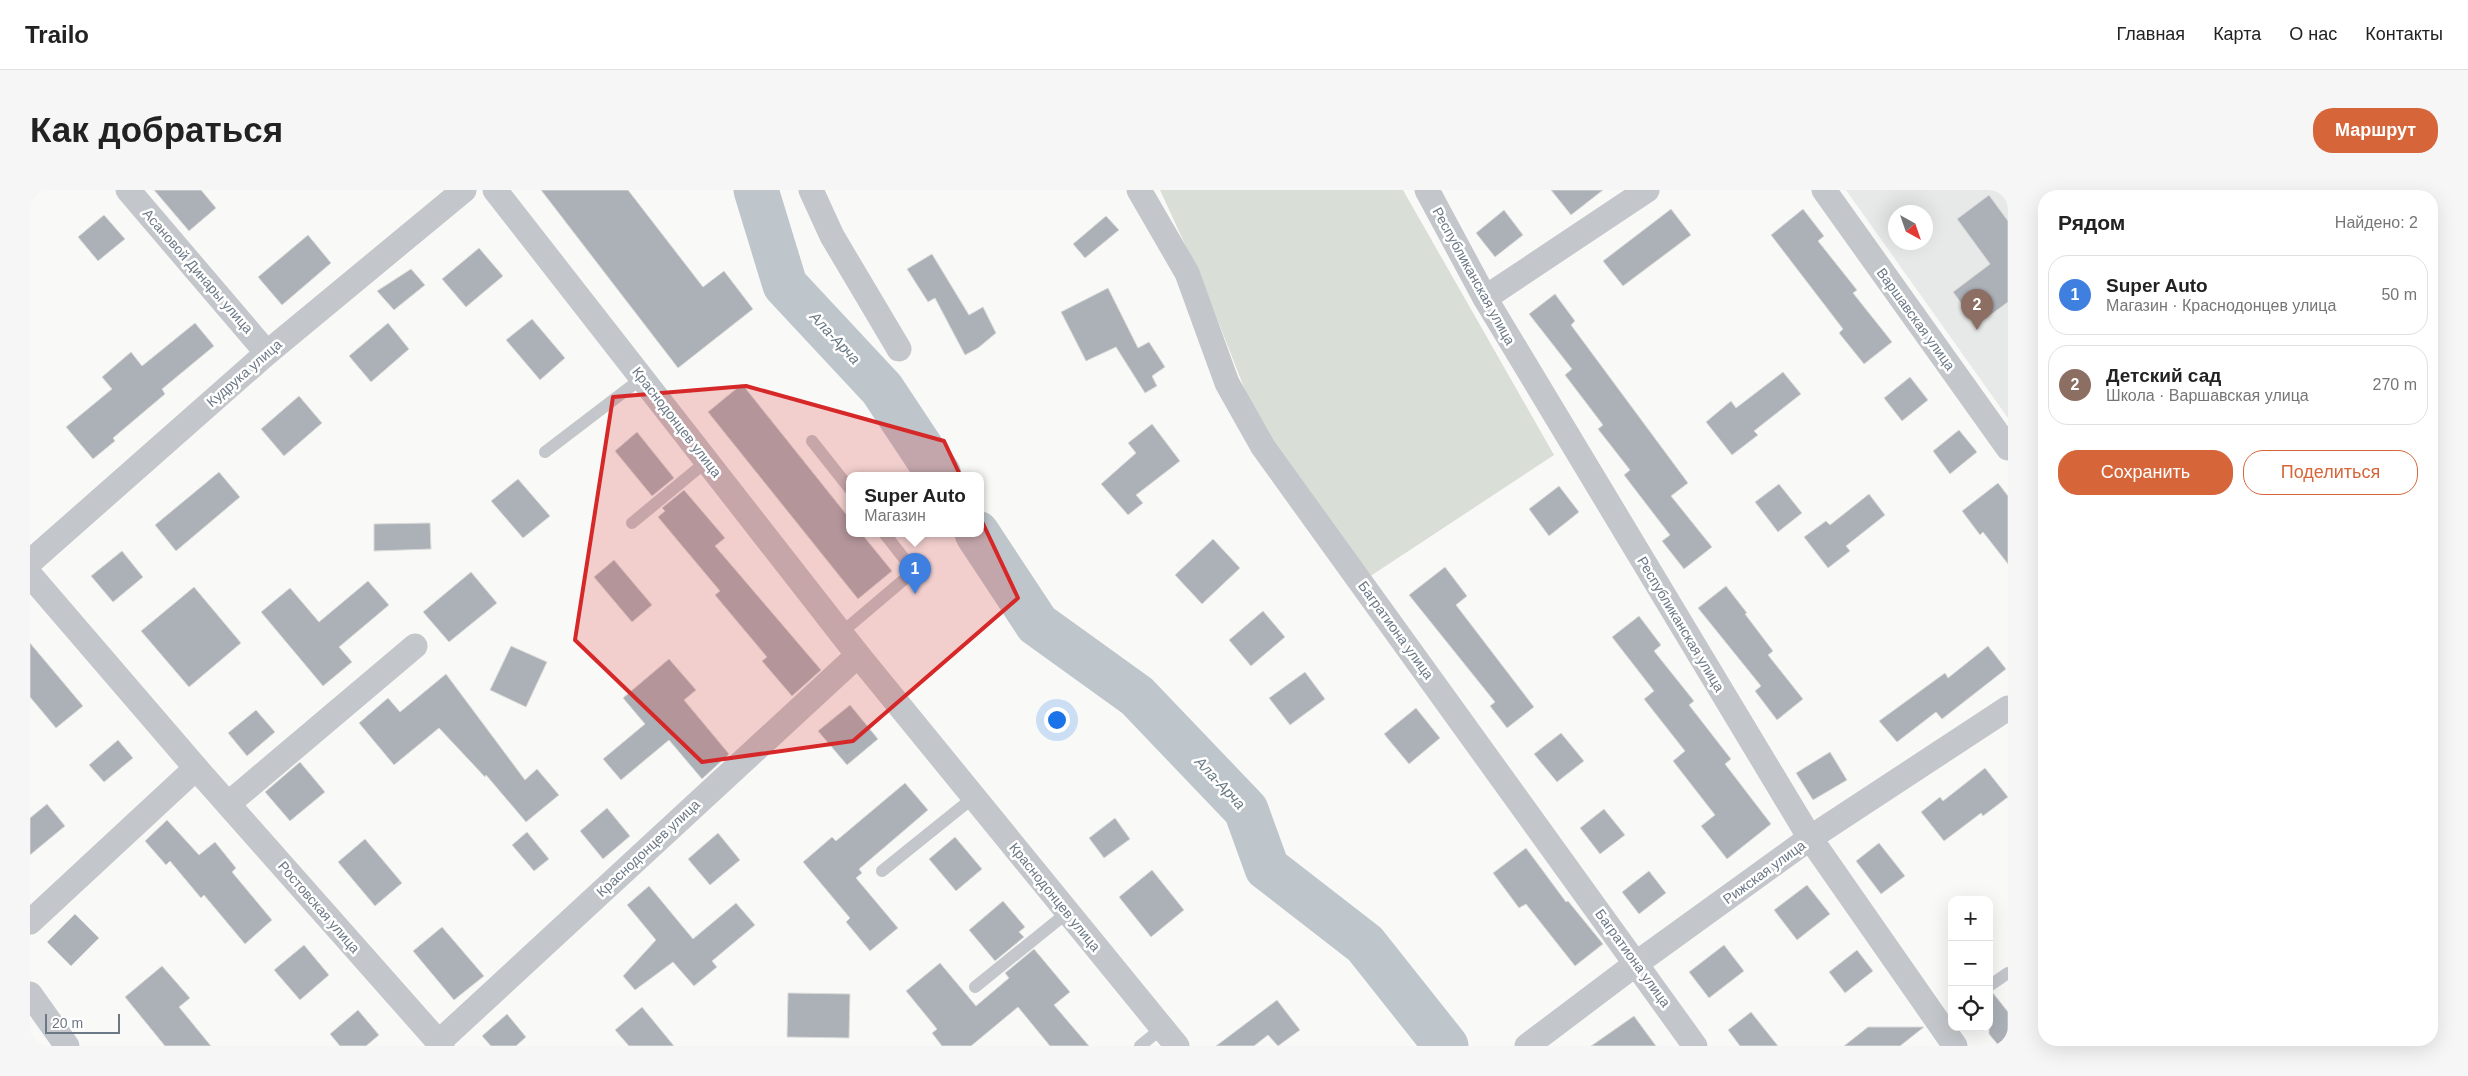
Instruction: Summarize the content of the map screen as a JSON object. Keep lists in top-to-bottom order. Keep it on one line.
{"streets":{"street":["Асановой Динары улица","Республиканская улица","Варшавская улица","Кудрука улица","Краснодонцев улица","Багратиона улица","Рижская улица","Ростовская улица"]},"crossings":[["Асановой Динары улица","Кудрука улица"],["Республиканская улица","Рижская улица"],["Краснодонцев улица","Ростовская улица"],["Багратиона улица","Рижская улица"]],"water":["Ала-Арча"],"scale_bar":"20 m","north":"bottom right","page":{"header":"Trailo","nav":["Главная","Карта","О нас","Контакты"],"buttons":["Маршрут",["Сохранить","Поделиться"]],"title":"Как добраться","heading":["Рядом","Найдено: 2"],"list":[{"mark":"1","name":"Super Auto","note":"Магазин · Краснодонцев улица","value":"50 m"},{"mark":"2","name":"Детский сад","note":"Школа · Варшавская улица","value":"270 m"}],"pins":["2","1"],"popup":["Super Auto","Магазин"],"map_buttons":["+","−"],"scale":"20 m"}}
